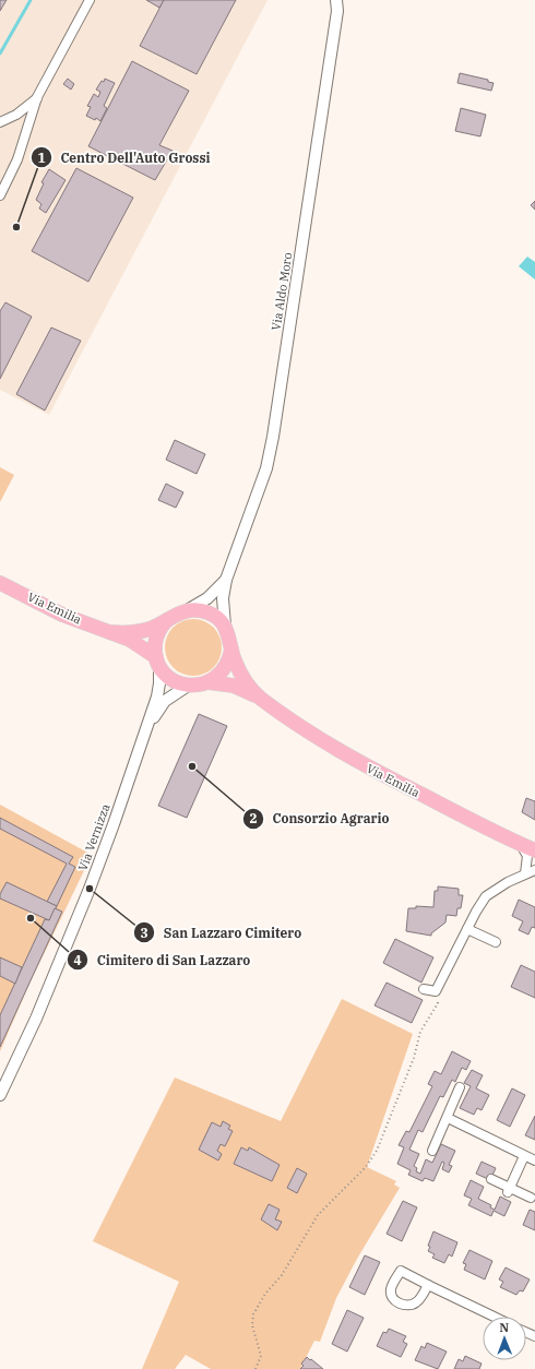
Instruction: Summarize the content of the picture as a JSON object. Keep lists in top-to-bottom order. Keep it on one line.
{"streets":{"main road":["Via Emilia"],"street":["Via Aldo Moro","Via Vernizza"]},"crossings":[["Via Aldo Moro","Via Emilia"],["Via Aldo Moro","Via Vernizza"],["Via Emilia","Via Vernizza"]],"places":["Centro Dell'Auto Grossi","Consorzio Agrario","San Lazzaro Cimitero","Cimitero di San Lazzaro"],"north":"top"}
